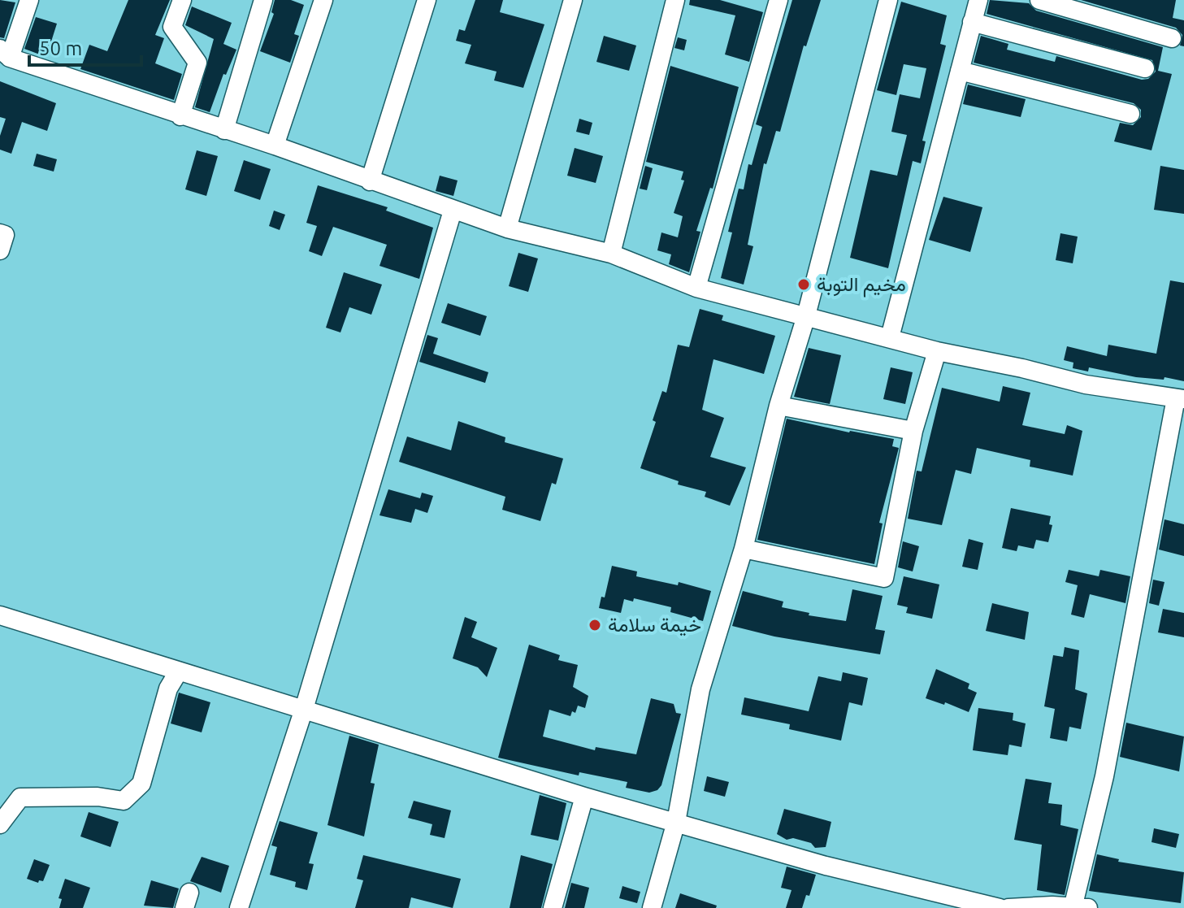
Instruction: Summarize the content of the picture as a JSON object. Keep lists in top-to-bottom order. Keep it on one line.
{"places":["مخيم التوبة","خيمة سلامة"],"scale_bar":"50 m"}
